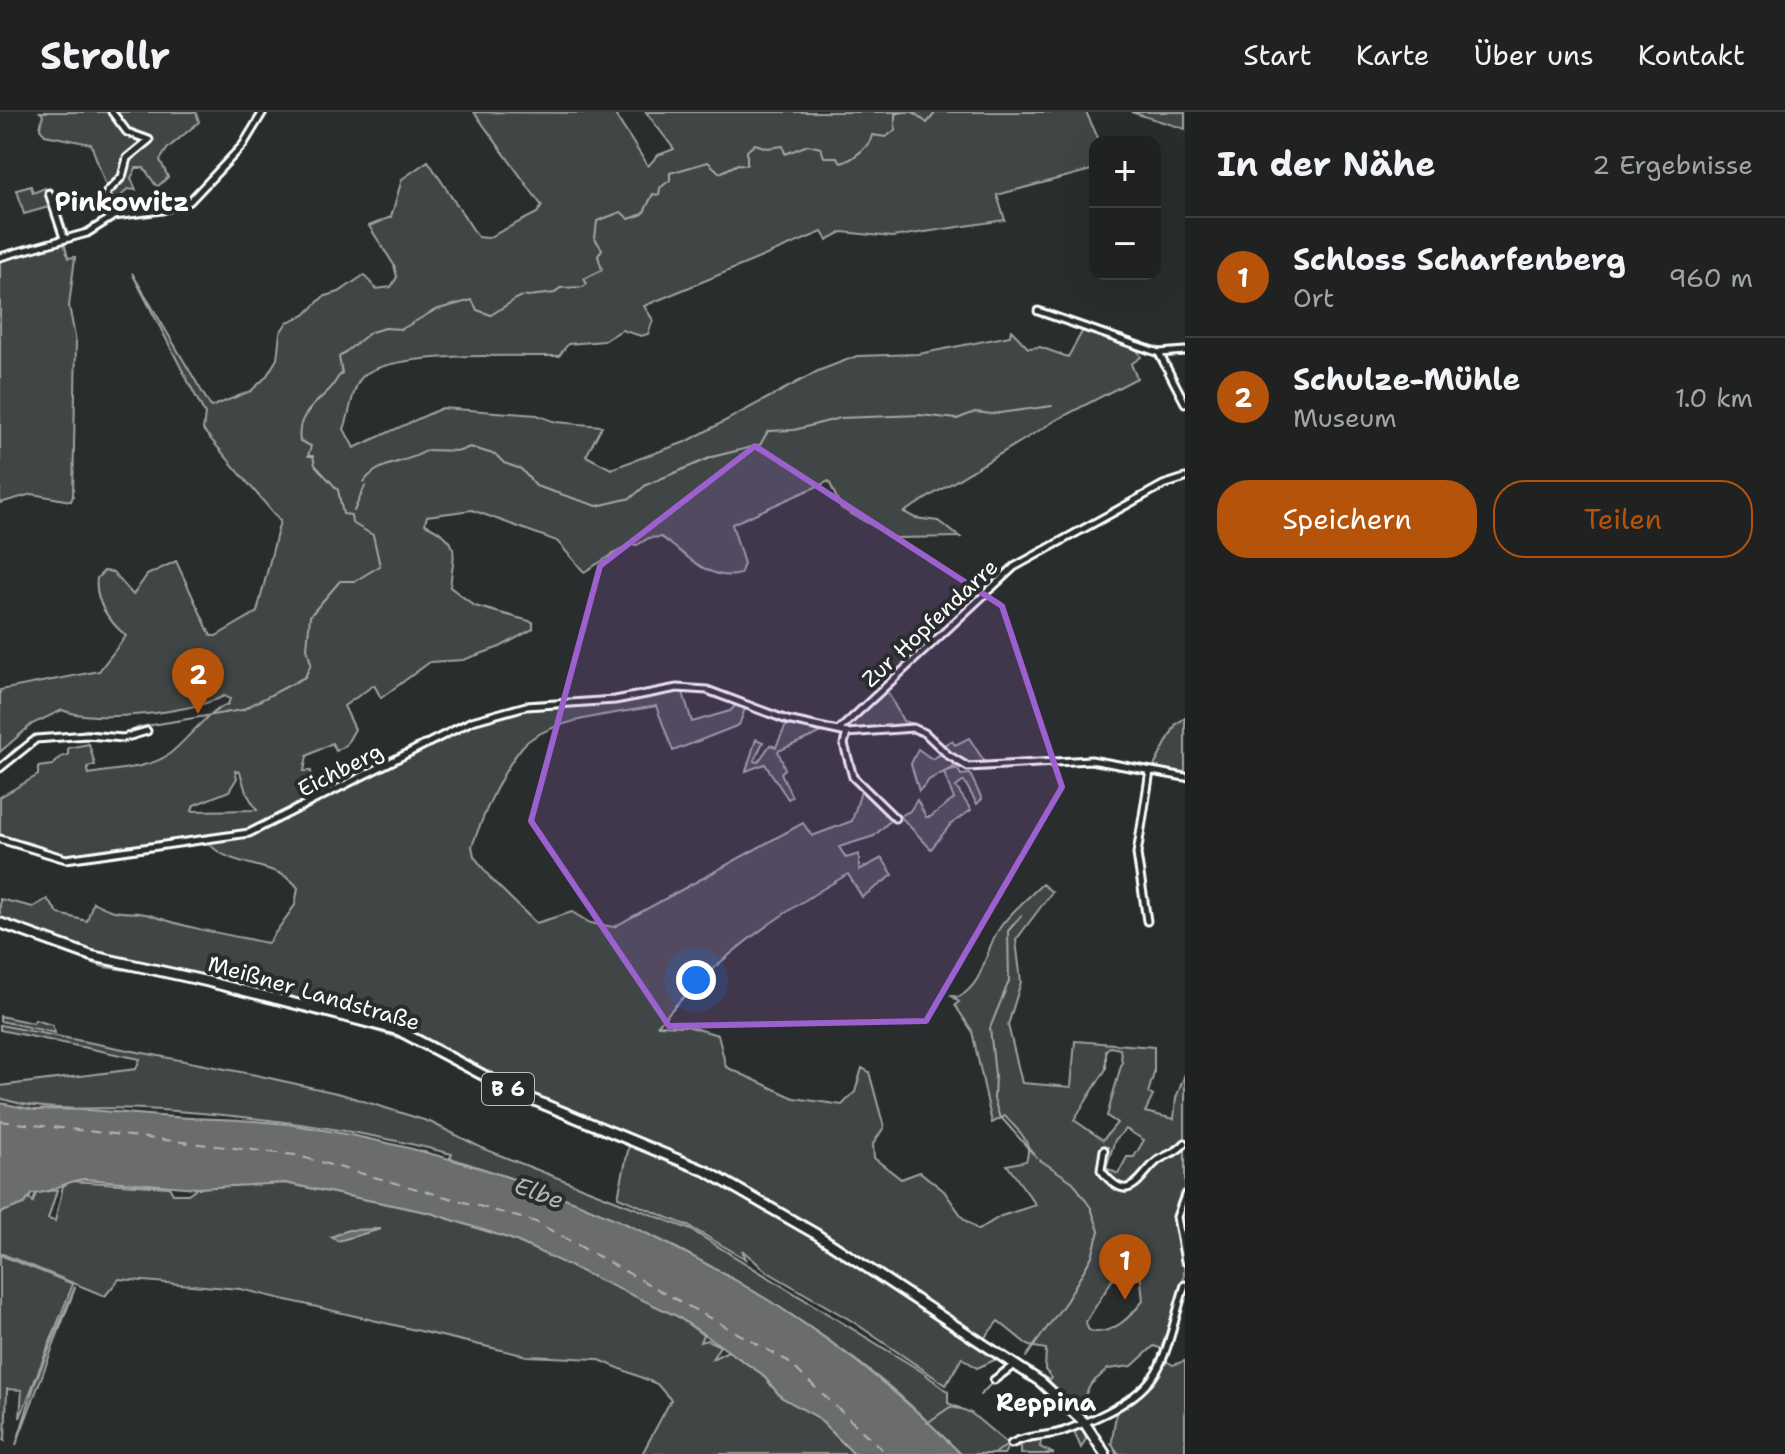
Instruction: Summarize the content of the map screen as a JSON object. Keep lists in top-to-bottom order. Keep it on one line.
{"streets":{"main road":["Meißner Landstraße","B 6"],"street":["Zur Hopfendarre","Eichberg"]},"crossings":[["Zur Hopfendarre","Eichberg"],["Meißner Landstraße","B 6"]],"districts":["Pinkowitz","Reppina"],"water":["Elbe"],"page":{"header":"Strollr","nav":["Start","Karte","Über uns","Kontakt"],"heading":["In der Nähe","2 Ergebnisse"],"map_buttons":["+","−"],"list":[{"mark":"1","name":"Schloss Scharfenberg","note":"Ort","value":"960 m"},{"mark":"2","name":"Schulze-Mühle","note":"Museum","value":"1.0 km"}],"buttons":["Speichern","Teilen"],"pins":["2","1"]}}
